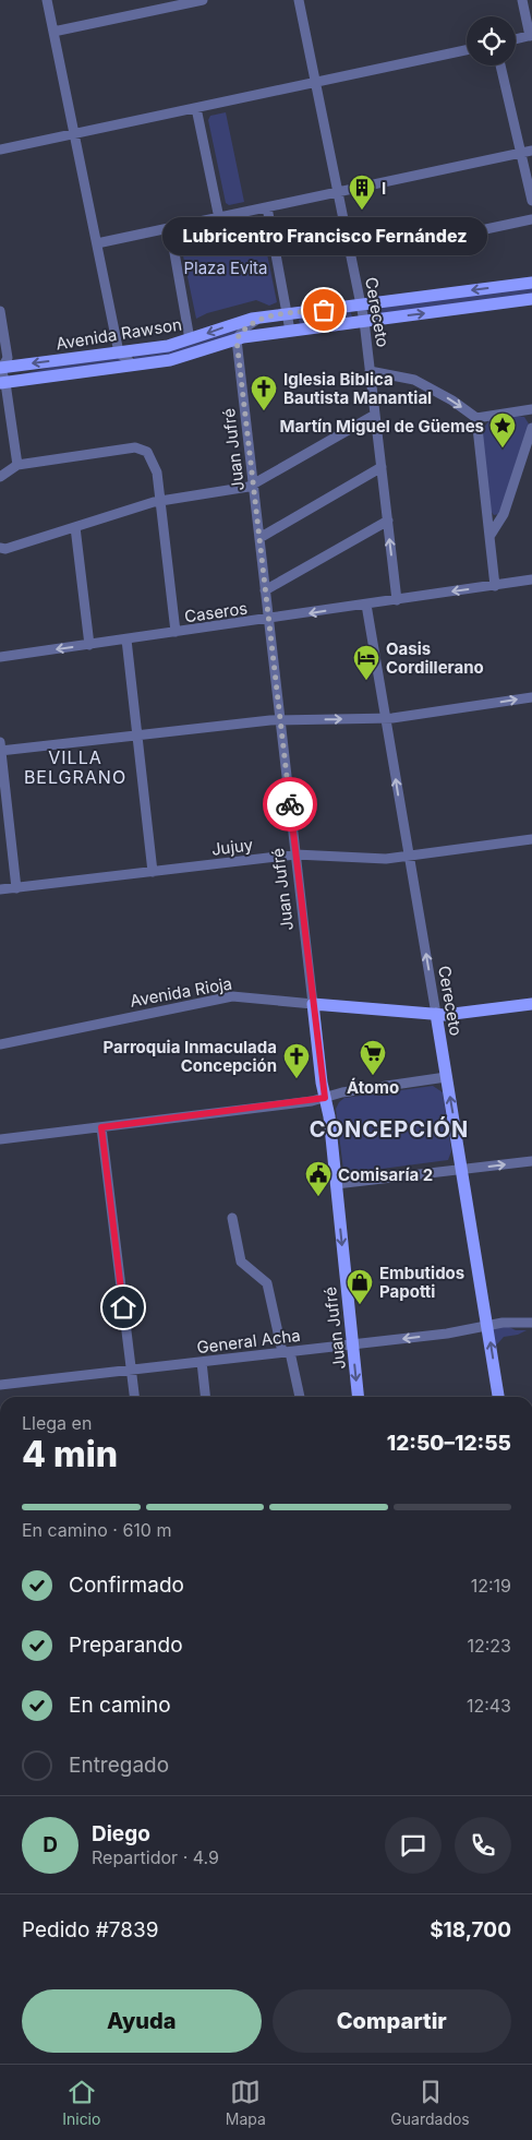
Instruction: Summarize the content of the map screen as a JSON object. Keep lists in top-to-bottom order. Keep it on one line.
{"streets":{"main road":["Cereceto","Avenida Rawson","Juan Jufré","Avenida Rioja"],"street":["Caseros","Jujuy","General Acha"]},"crossings":[["Cereceto","Avenida Rawson"],["Cereceto","Caseros"],["Cereceto","Jujuy"],["Cereceto","Avenida Rioja"],["Cereceto","General Acha"],["Avenida Rawson","Juan Jufré"],["Juan Jufré","Caseros"],["Juan Jufré","Jujuy"],["Juan Jufré","Avenida Rioja"],["Juan Jufré","General Acha"]],"one_way":["Cereceto"],"districts":["VILLA BELGRANO","CONCEPCIÓN"],"parks":["Plaza Evita"],"places":{"building":["I"],"other":["Lubricentro Francisco Fernández"],"church":["Iglesia Biblica Bautista Manantial","Parroquia Inmaculada Concepción"],"place":["Martín Miguel de Güemes"],"hotel":["Oasis Cordillerano"],"supermarket":["Átomo"],"public building":["Comisaría 2"],"shop":["Embutidos Papotti"]},"page":{"bubble":"Lubricentro Francisco Fernández","heading":["4 min","Llega en","12:50–12:55"],"panel":["Diego","Repartidor · 4.9","Pedido #7839","$18,700"],"bar":"En camino · 610 m","list":[["Confirmado","12:19"],["Preparando","12:23"],["En camino","12:43"],"Entregado"],"round":"D","buttons":["Ayuda","Compartir"],"tabs":["Inicio","Mapa","Guardados"]}}
